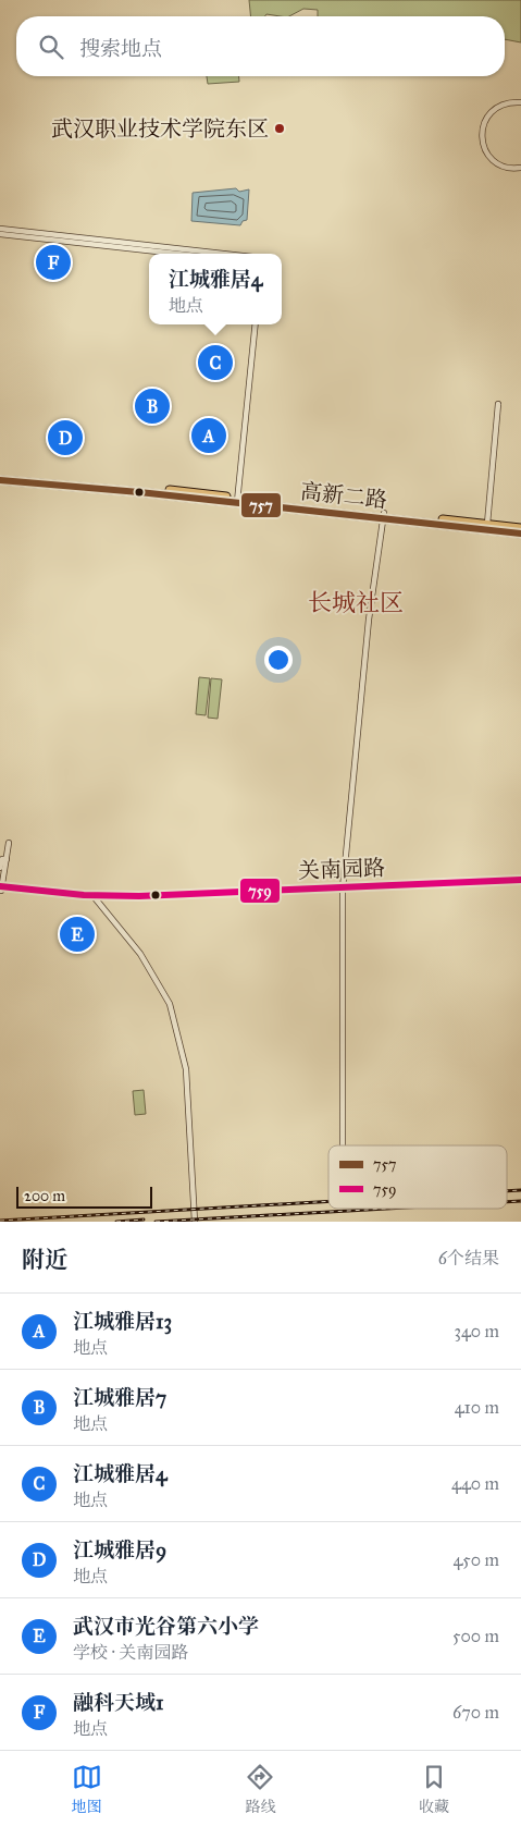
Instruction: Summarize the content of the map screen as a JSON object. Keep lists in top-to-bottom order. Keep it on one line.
{"streets":{"main road":["高新二路","关南园路"]},"districts":["长城社区"],"places":["武汉职业技术学院东区"],"lines":["transit line 757","transit line 759"],"legend":["757","759"],"scale_bar":"200 m","page":{"search":"搜索地点","pins":["F","C","B","A","D","E"],"popup":["江城雅居4","地点"],"scale":"200 m","heading":["附近","6个结果"],"list":[{"mark":"A","name":"江城雅居13","note":"地点","value":"340 m"},{"mark":"B","name":"江城雅居7","note":"地点","value":"410 m"},{"mark":"C","name":"江城雅居4","note":"地点","value":"440 m"},{"mark":"D","name":"江城雅居9","note":"地点","value":"450 m"},{"mark":"E","name":"武汉市光谷第六小学","note":"学校 · 关南园路","value":"500 m"},{"mark":"F","name":"融科天域1","note":"地点","value":"670 m"}],"nav":["地图","路线","收藏"]}}
